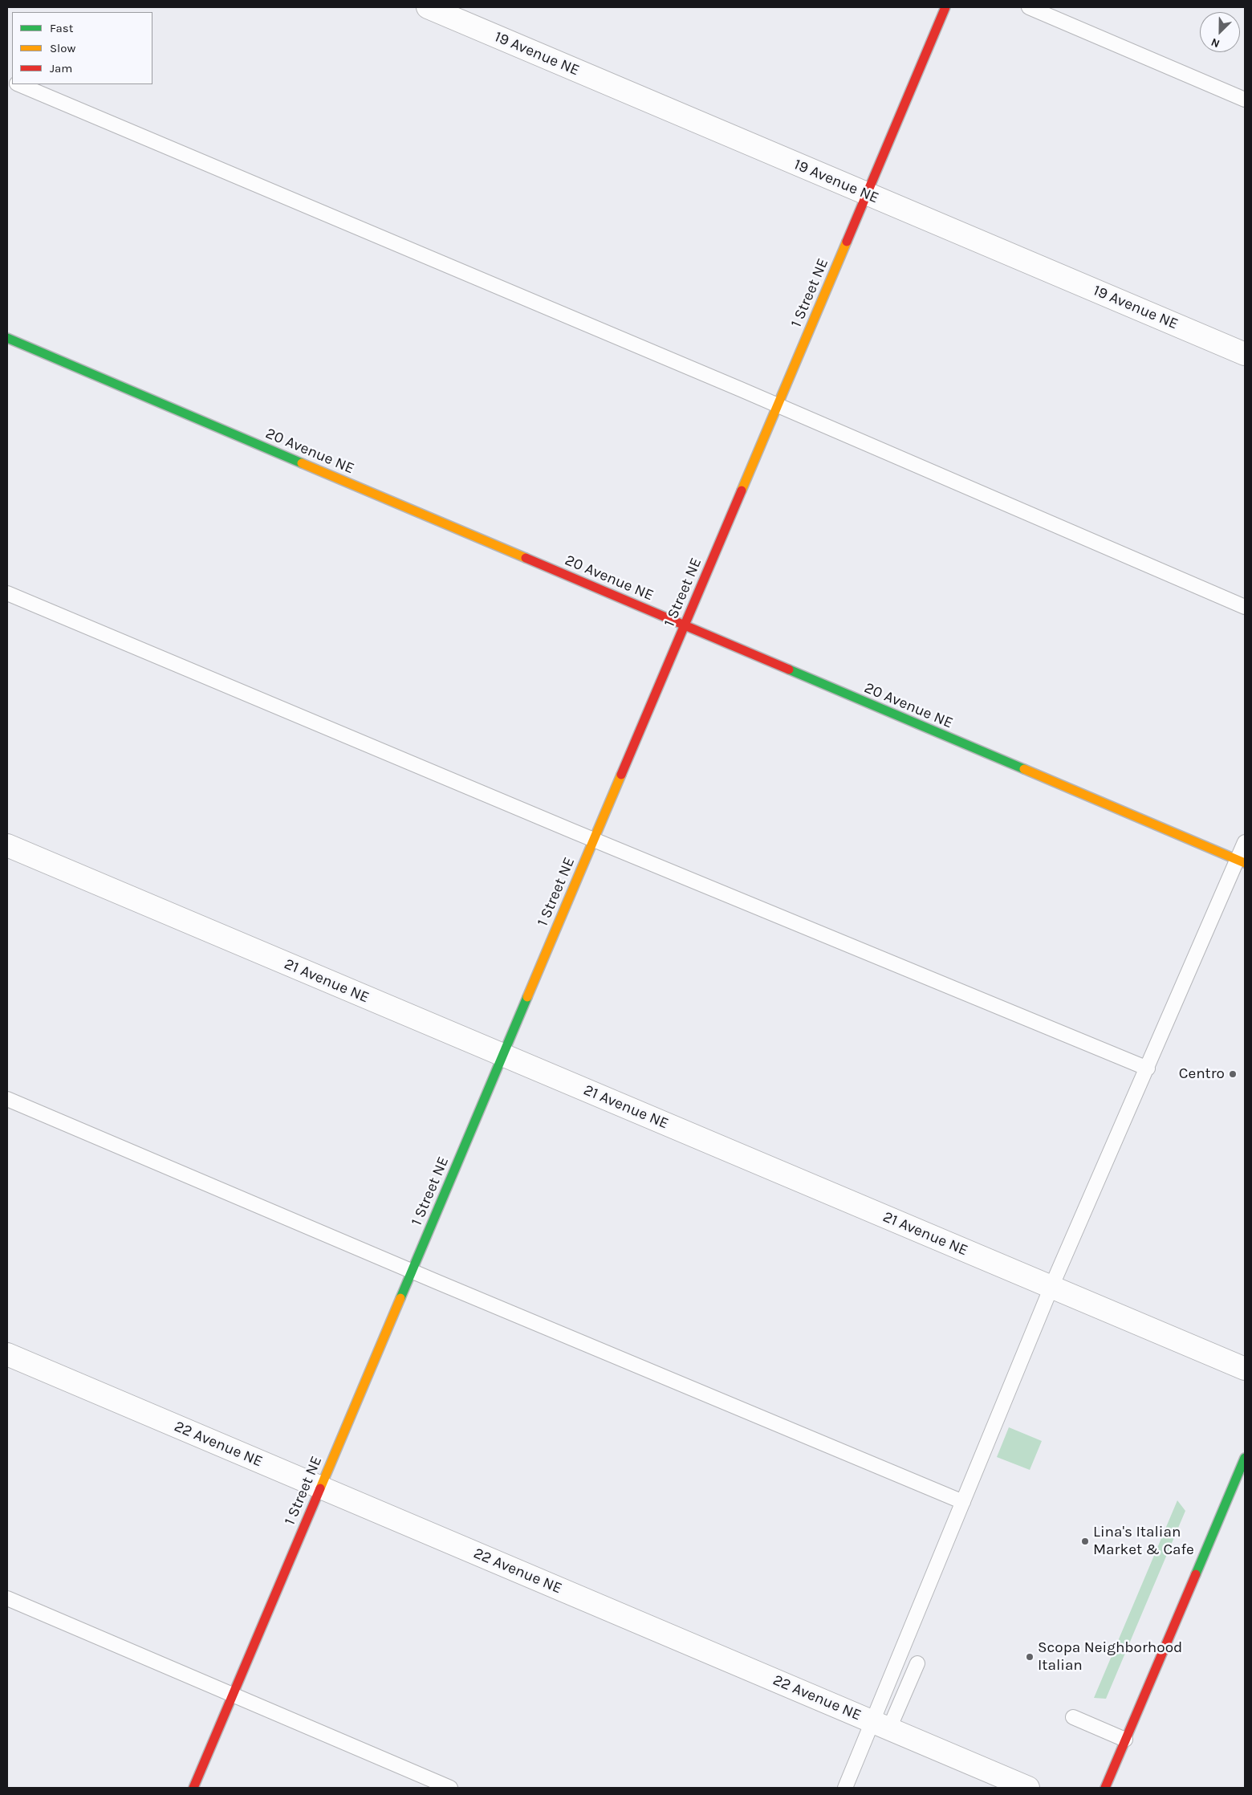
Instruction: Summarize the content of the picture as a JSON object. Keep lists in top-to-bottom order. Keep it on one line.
{"streets":{"street":["19 Avenue NE","1 Street NE","20 Avenue NE","21 Avenue NE","22 Avenue NE"]},"crossings":[["19 Avenue NE","1 Street NE"],["1 Street NE","20 Avenue NE"],["1 Street NE","21 Avenue NE"],["1 Street NE","22 Avenue NE"]],"places":["Centro","Lina's Italian Market & Cafe","Scopa Neighborhood Italian"],"legend":["Fast","Slow","Jam"],"north":"bottom left"}
